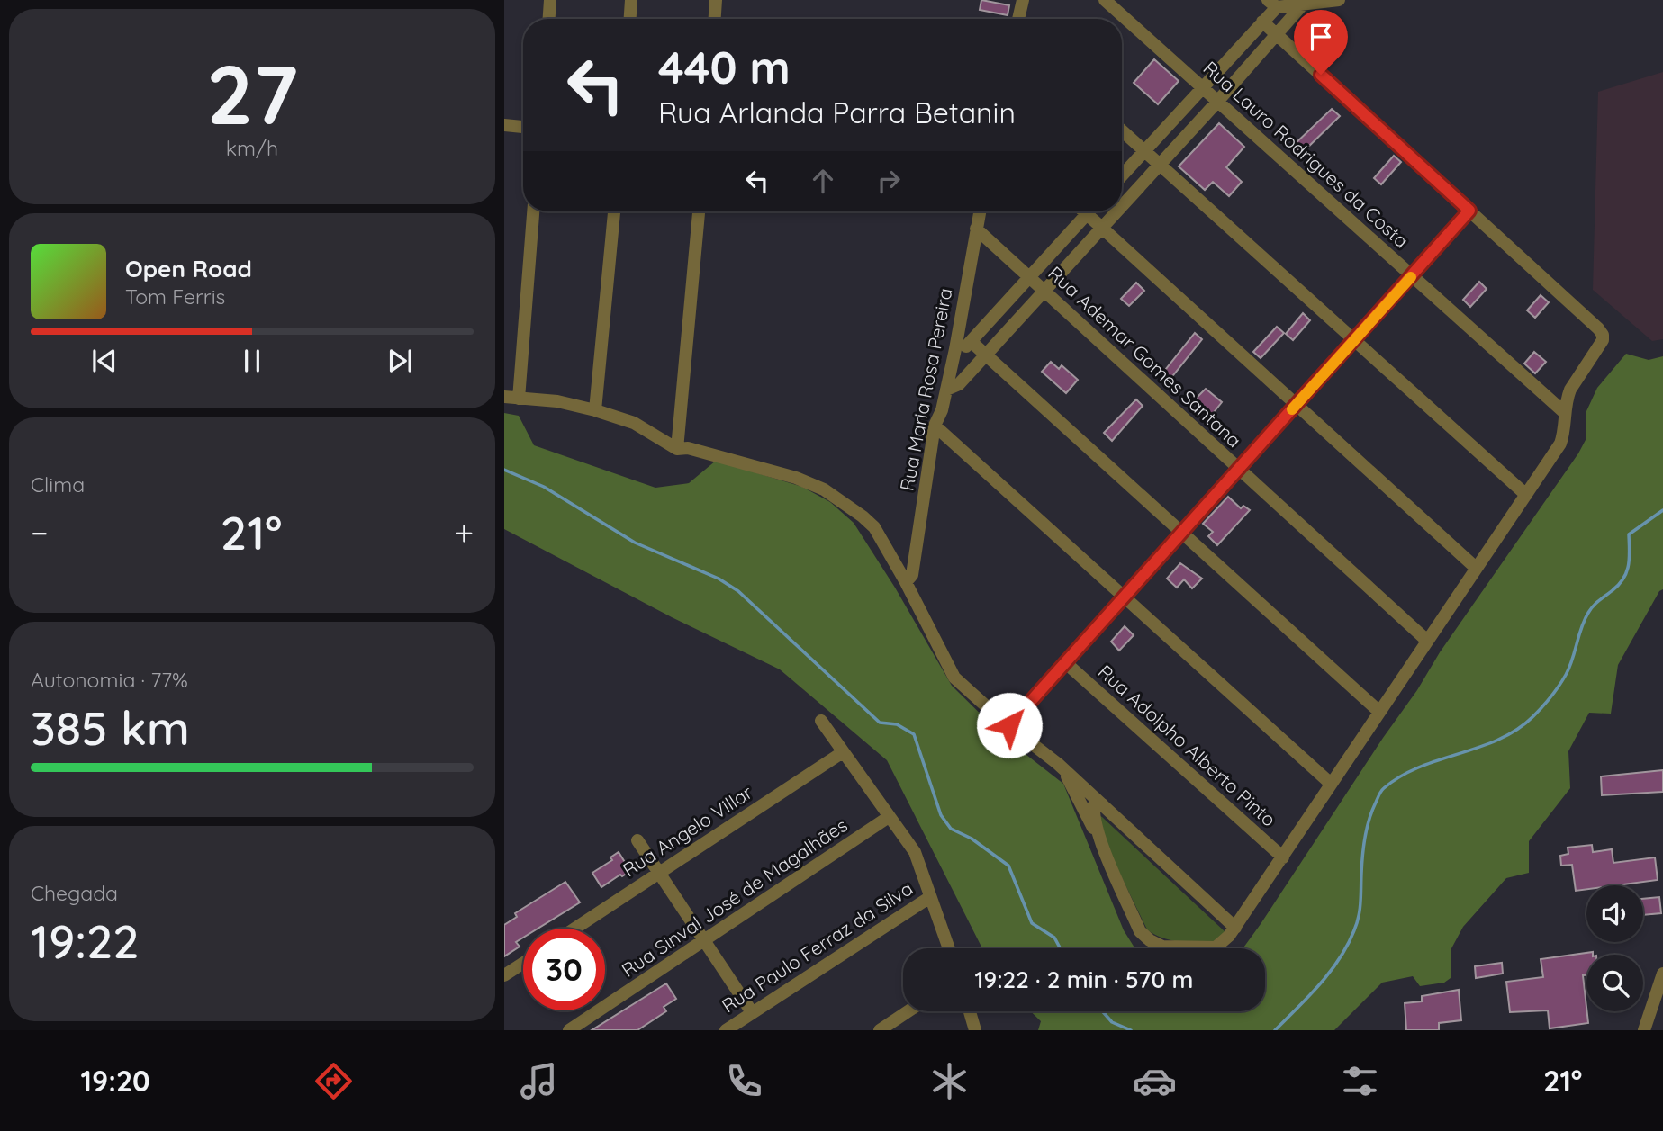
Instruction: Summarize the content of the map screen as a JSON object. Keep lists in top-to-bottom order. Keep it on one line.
{"streets":{"street":["Rua Lauro Rodrigues da Costa","Rua Ademar Gomes Santana","Rua Maria Rosa Pereira","Rua Adolpho Alberto Pinto","Rua Angelo Villar","Rua Sinval José de Magalhães","Rua Paulo Ferraz da Silva"]},"crossings":[["Rua Ademar Gomes Santana","Rua Maria Rosa Pereira"]],"page":{"tile":[["27","km/h"],"Clima",["Autonomia · 77%","385 km"],["Chegada","19:22"]],"turn":["440 m","Rua Arlanda Parra Betanin"],"song":["Open Road","Tom Ferris"],"heat":["−","21°","+"],"limit":"30","trip":"19:22 · 2 min · 570 m","tabs":["19:20","21°"]}}
